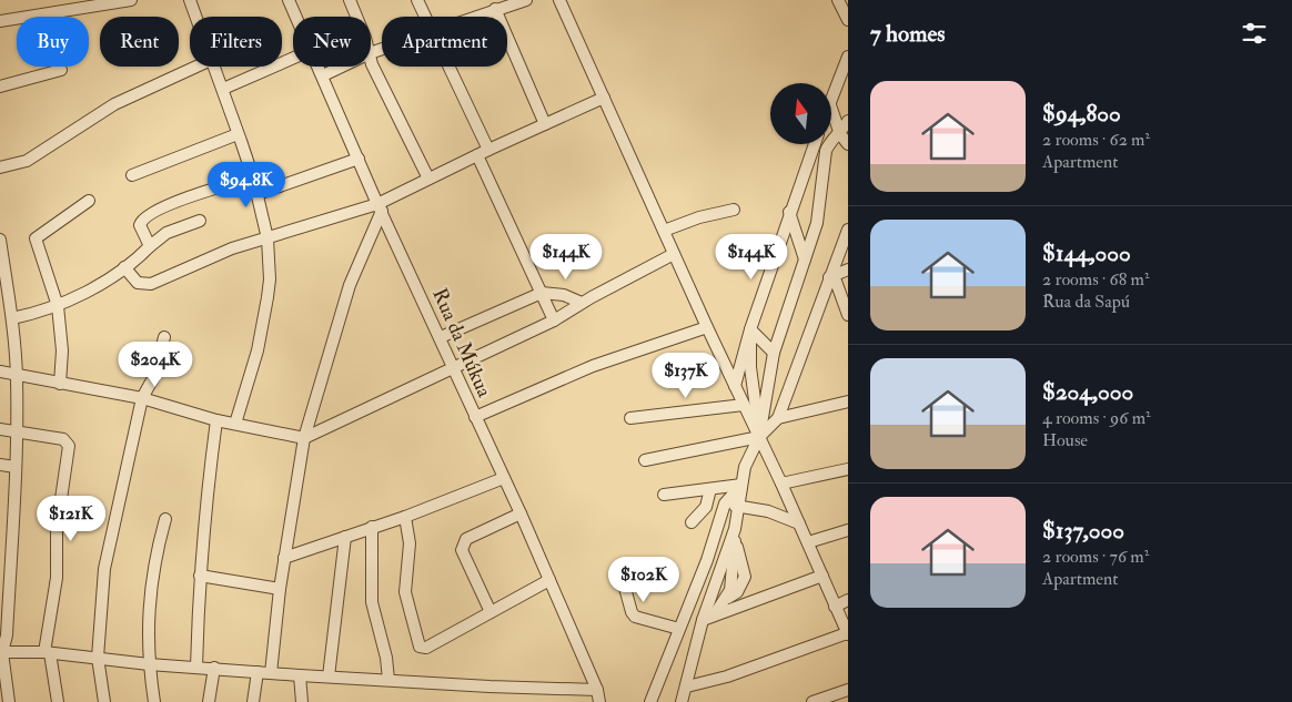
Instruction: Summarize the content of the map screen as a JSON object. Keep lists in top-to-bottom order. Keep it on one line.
{"streets":{"street":["Rua da Múkua"]},"north":"top","page":{"heading":"7 homes","chip":["Buy","Rent","Filters","New","Apartment"],"list":[{"name":"$94,800","note":"2 rooms · 62 m² · Apartment"},{"name":"$144,000","note":"2 rooms · 68 m² · Rua da Sapú"},{"name":"$204,000","note":"4 rooms · 96 m² · House"},{"name":"$137,000","note":"2 rooms · 76 m² · Apartment"}],"price":["$94.8K","$144K","$144K","$204K","$137K","$121K","$102K"]}}
